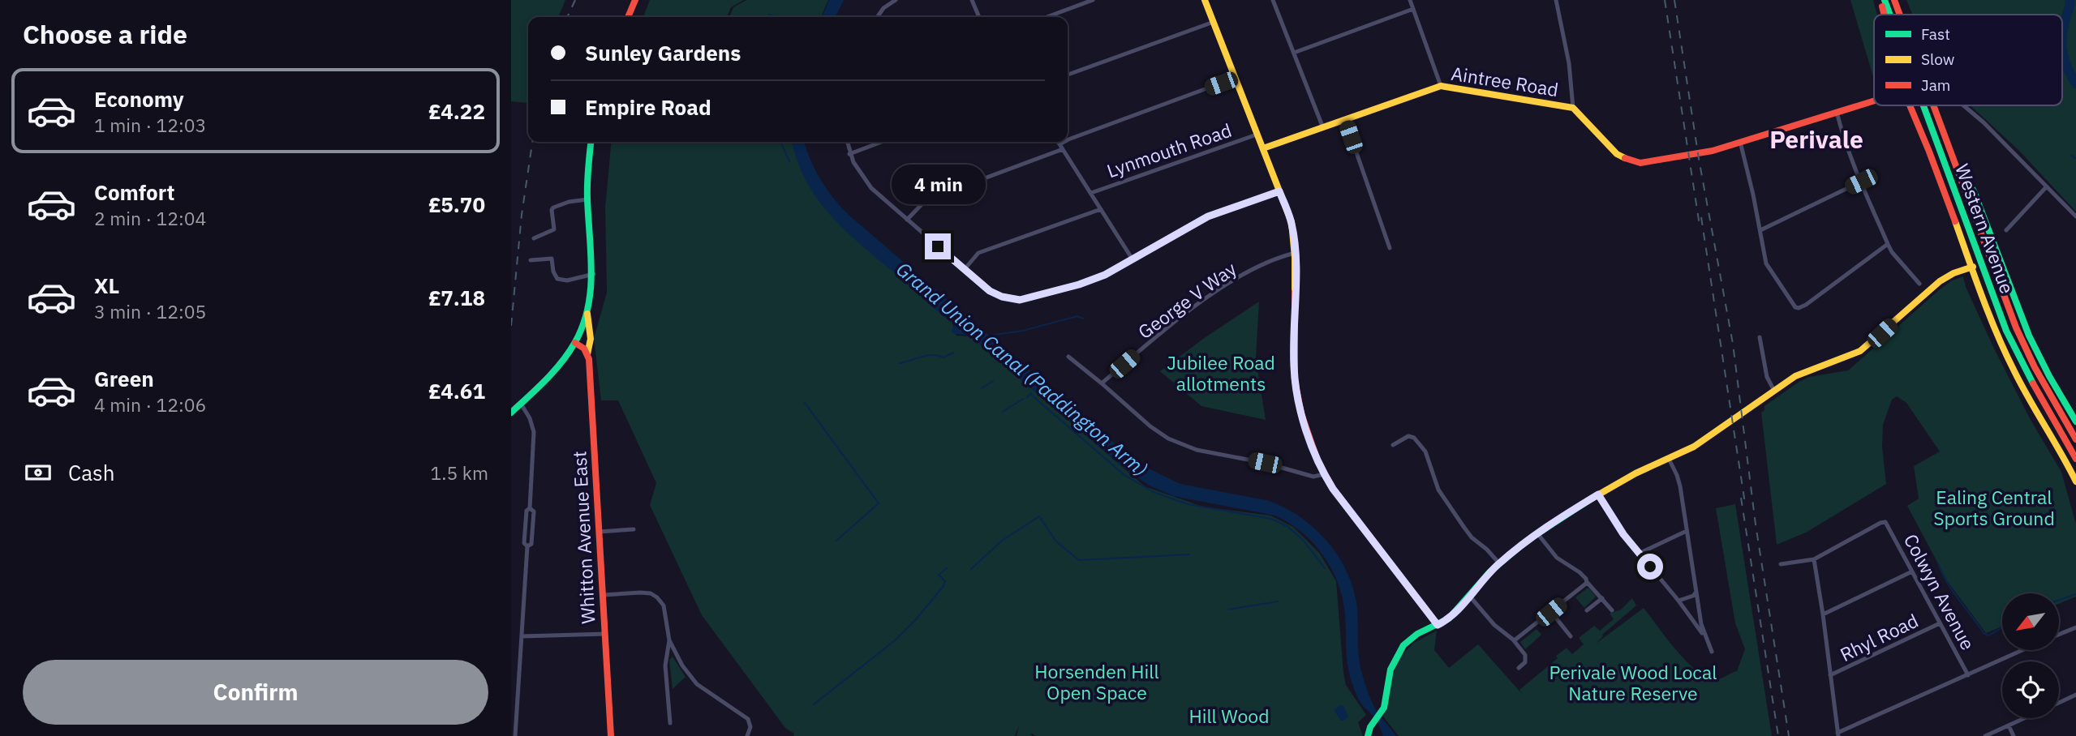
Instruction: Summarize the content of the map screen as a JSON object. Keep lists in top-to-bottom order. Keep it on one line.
{"streets":{"main road":["Aintree Road","Western Avenue","Whitton Avenue East"],"street":["Lynmouth Road","George V Way","Colwyn Avenue","Rhyl Road"]},"crossings":[["Colwyn Avenue","Rhyl Road"]],"districts":["Perivale"],"water":["Grand Union Canal (Paddington Arm)"],"parks":["Jubilee Road allotments","Ealing Central Sports Ground","Horsenden Hill Open Space","Perivale Wood Local Nature Reserve","Hill Wood"],"legend":["Fast","Slow","Jam"],"north":"bottom left","page":{"heading":"Choose a ride","banner":["Sunley Gardens","Empire Road"],"list":[{"name":"Economy","note":"1 min · 12:03","value":"£4.22"},{"name":"Comfort","note":"2 min · 12:04","value":"£5.70"},{"name":"XL","note":"3 min · 12:05","value":"£7.18"},{"name":"Green","note":"4 min · 12:06","value":"£4.61"}],"bubble":"4 min","pay":["Cash","1.5 km"],"buttons":"Confirm"}}
